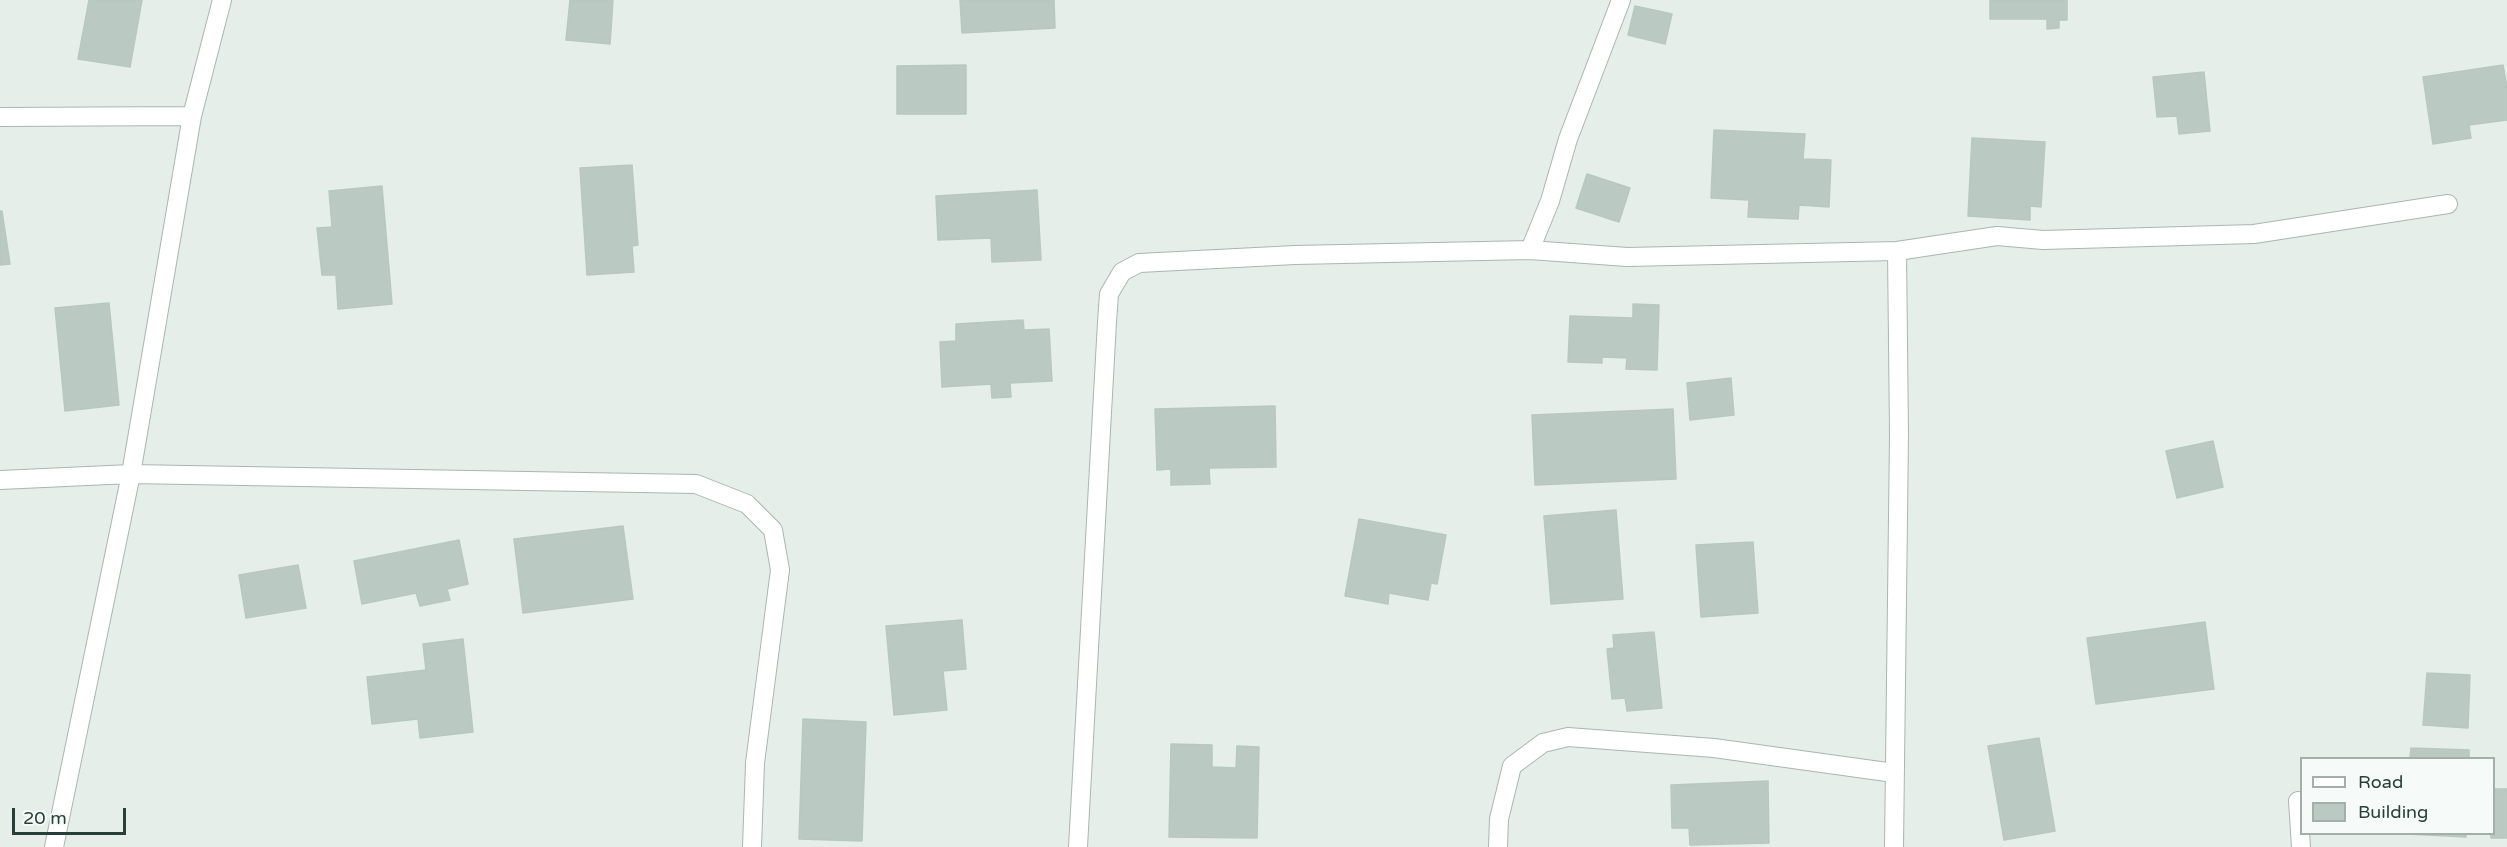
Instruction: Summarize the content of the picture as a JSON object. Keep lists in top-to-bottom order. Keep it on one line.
{"legend":["Road","Building"],"scale_bar":"20 m"}
